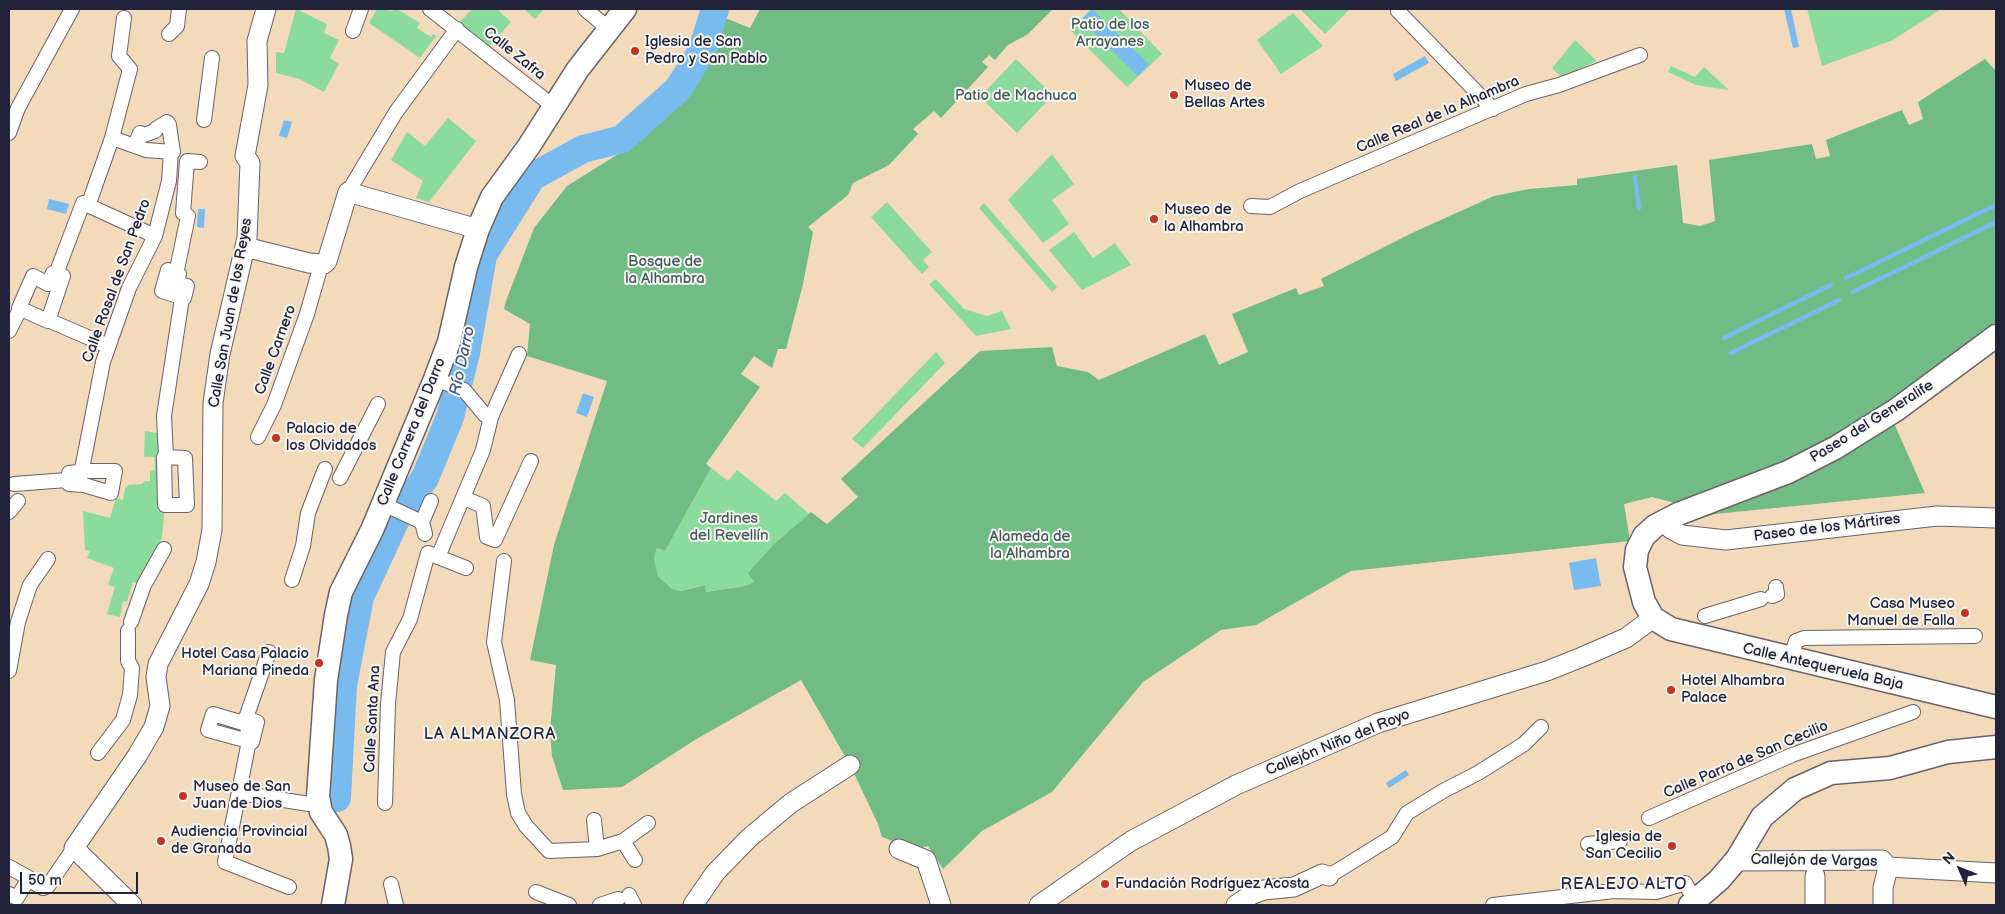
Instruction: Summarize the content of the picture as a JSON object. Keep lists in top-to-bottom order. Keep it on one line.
{"streets":{"street":["Calle Zafra","Calle Real de la Alhambra","Calle Rosal de San Pedro","Calle San Juan de los Reyes","Calle Carnero","Paseo del Generalife","Calle Carrera del Darro","Paseo de los Mártires","Calle Antequeruela Baja","Calle Santa Ana","Callejón Niño del Royo","Calle Parra de San Cecilio","Callejón de Vargas"]},"crossings":[["Calle Zafra","Calle Carrera del Darro"],["Paseo del Generalife","Paseo de los Mártires"],["Calle Antequeruela Baja","Callejón Niño del Royo"]],"districts":["LA ALMANZORA","REALEJO ALTO"],"water":["Río Darro"],"parks":["Patio de los Arrayanes","Patio de Machuca","Bosque de la Alhambra","Jardines del Revellín","Alameda de la Alhambra"],"places":["Iglesia de San Pedro y San Pablo","Museo de Bellas Artes","Museo de la Alhambra","Palacio de los Olvidados","Casa Museo Manuel de Falla","Hotel Casa Palacio Mariana Pineda","Hotel Alhambra Palace","Museo de San Juan de Dios","Audiencia Provincial de Granada","Iglesia de San Cecilio","Fundación Rodríguez Acosta"],"scale_bar":"50 m","north":"top left"}
